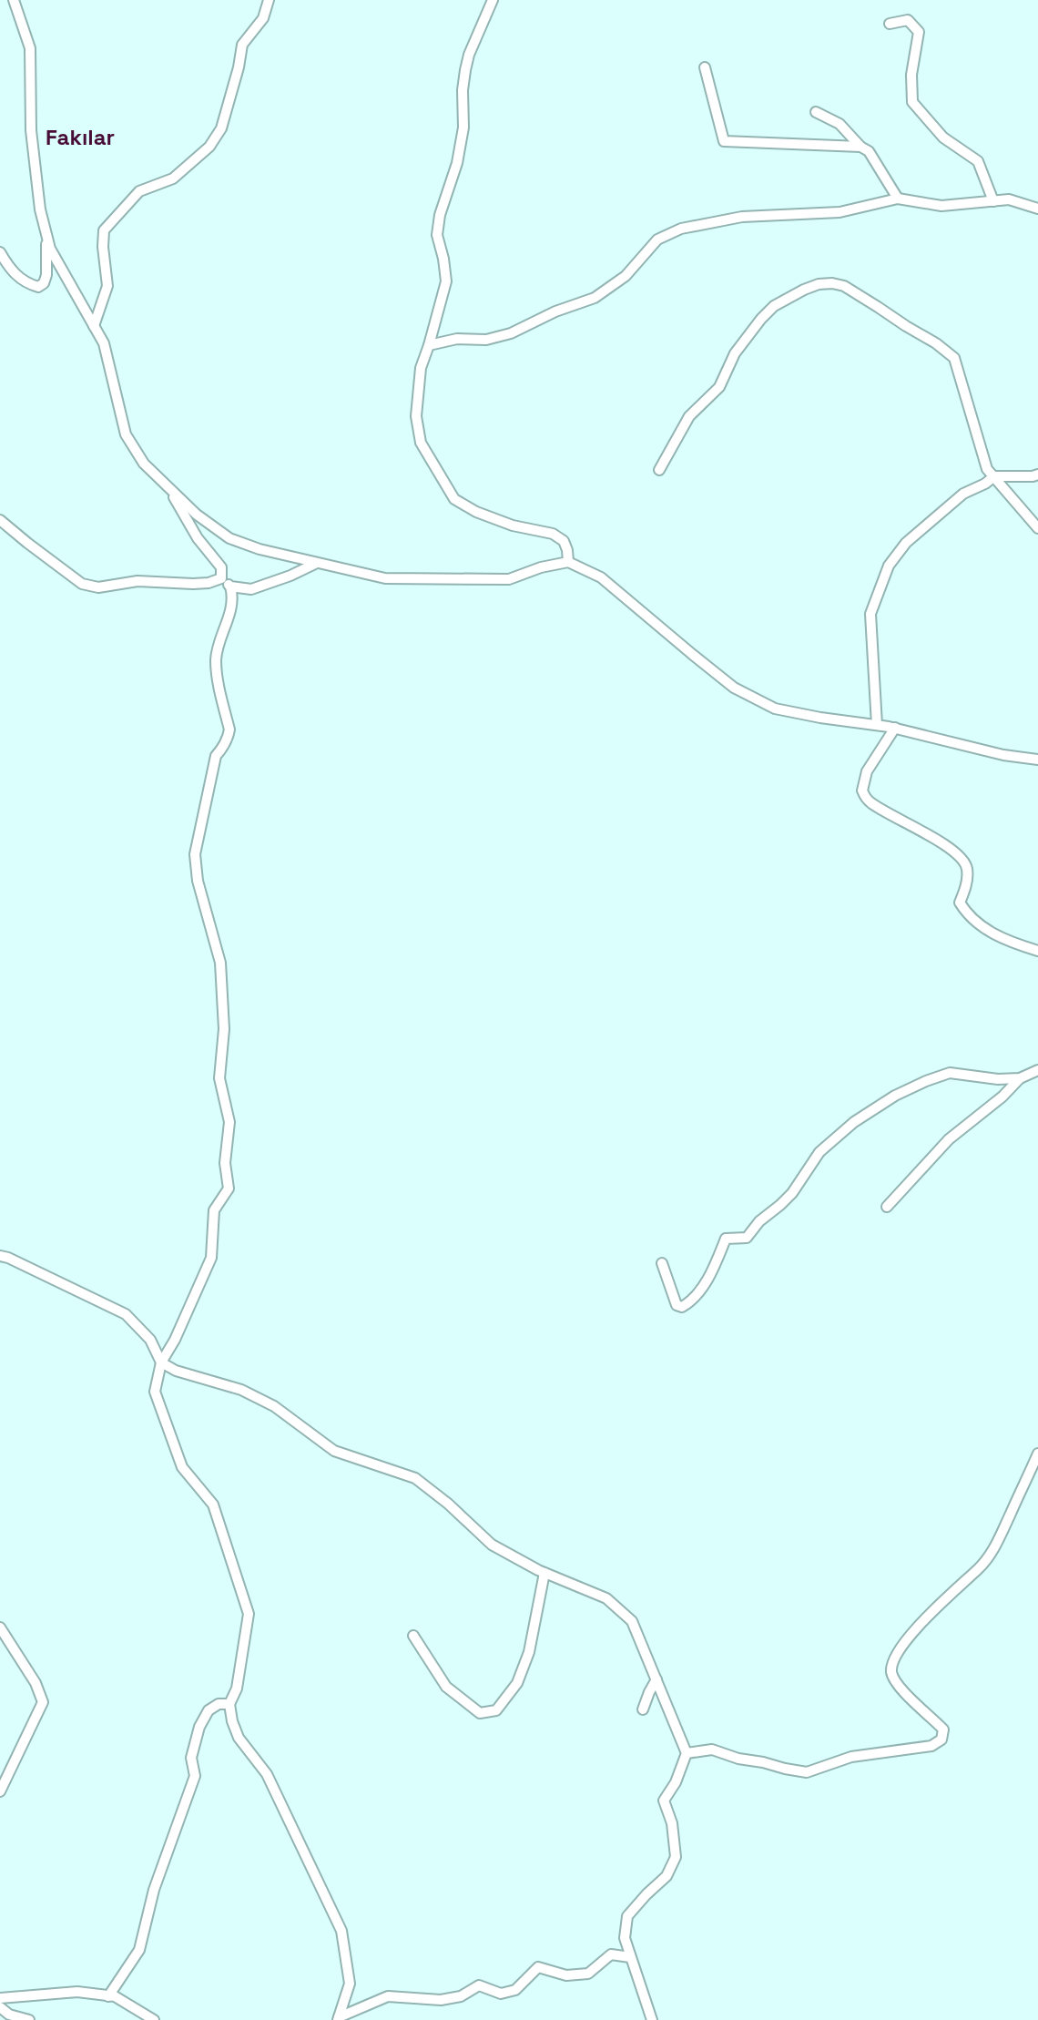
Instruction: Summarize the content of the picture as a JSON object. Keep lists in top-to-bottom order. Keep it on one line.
{"districts":["Fakılar"]}
